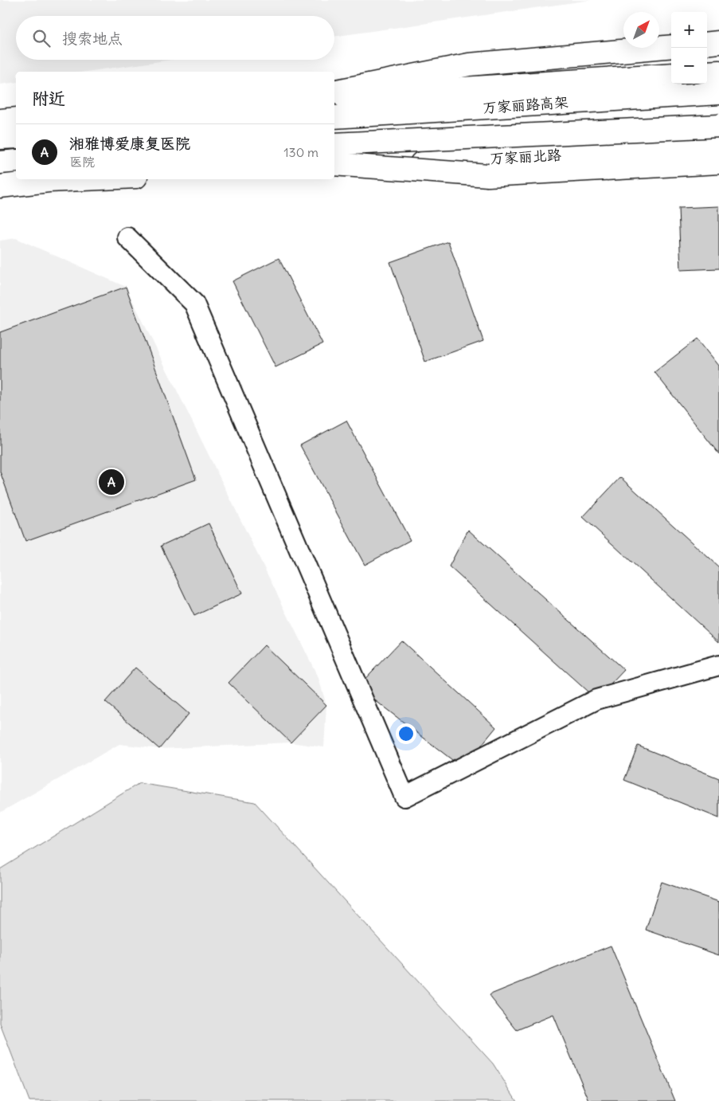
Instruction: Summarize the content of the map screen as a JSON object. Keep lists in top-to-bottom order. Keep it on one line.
{"streets":{"main road":["万家丽路高架","万家丽北路"]},"north":"top right","page":{"map_buttons":["+","−"],"search":"搜索地点","heading":"附近","list":[{"mark":"A","name":"湘雅博爱康复医院","note":"医院","value":"130 m"}],"pins":"A"}}
